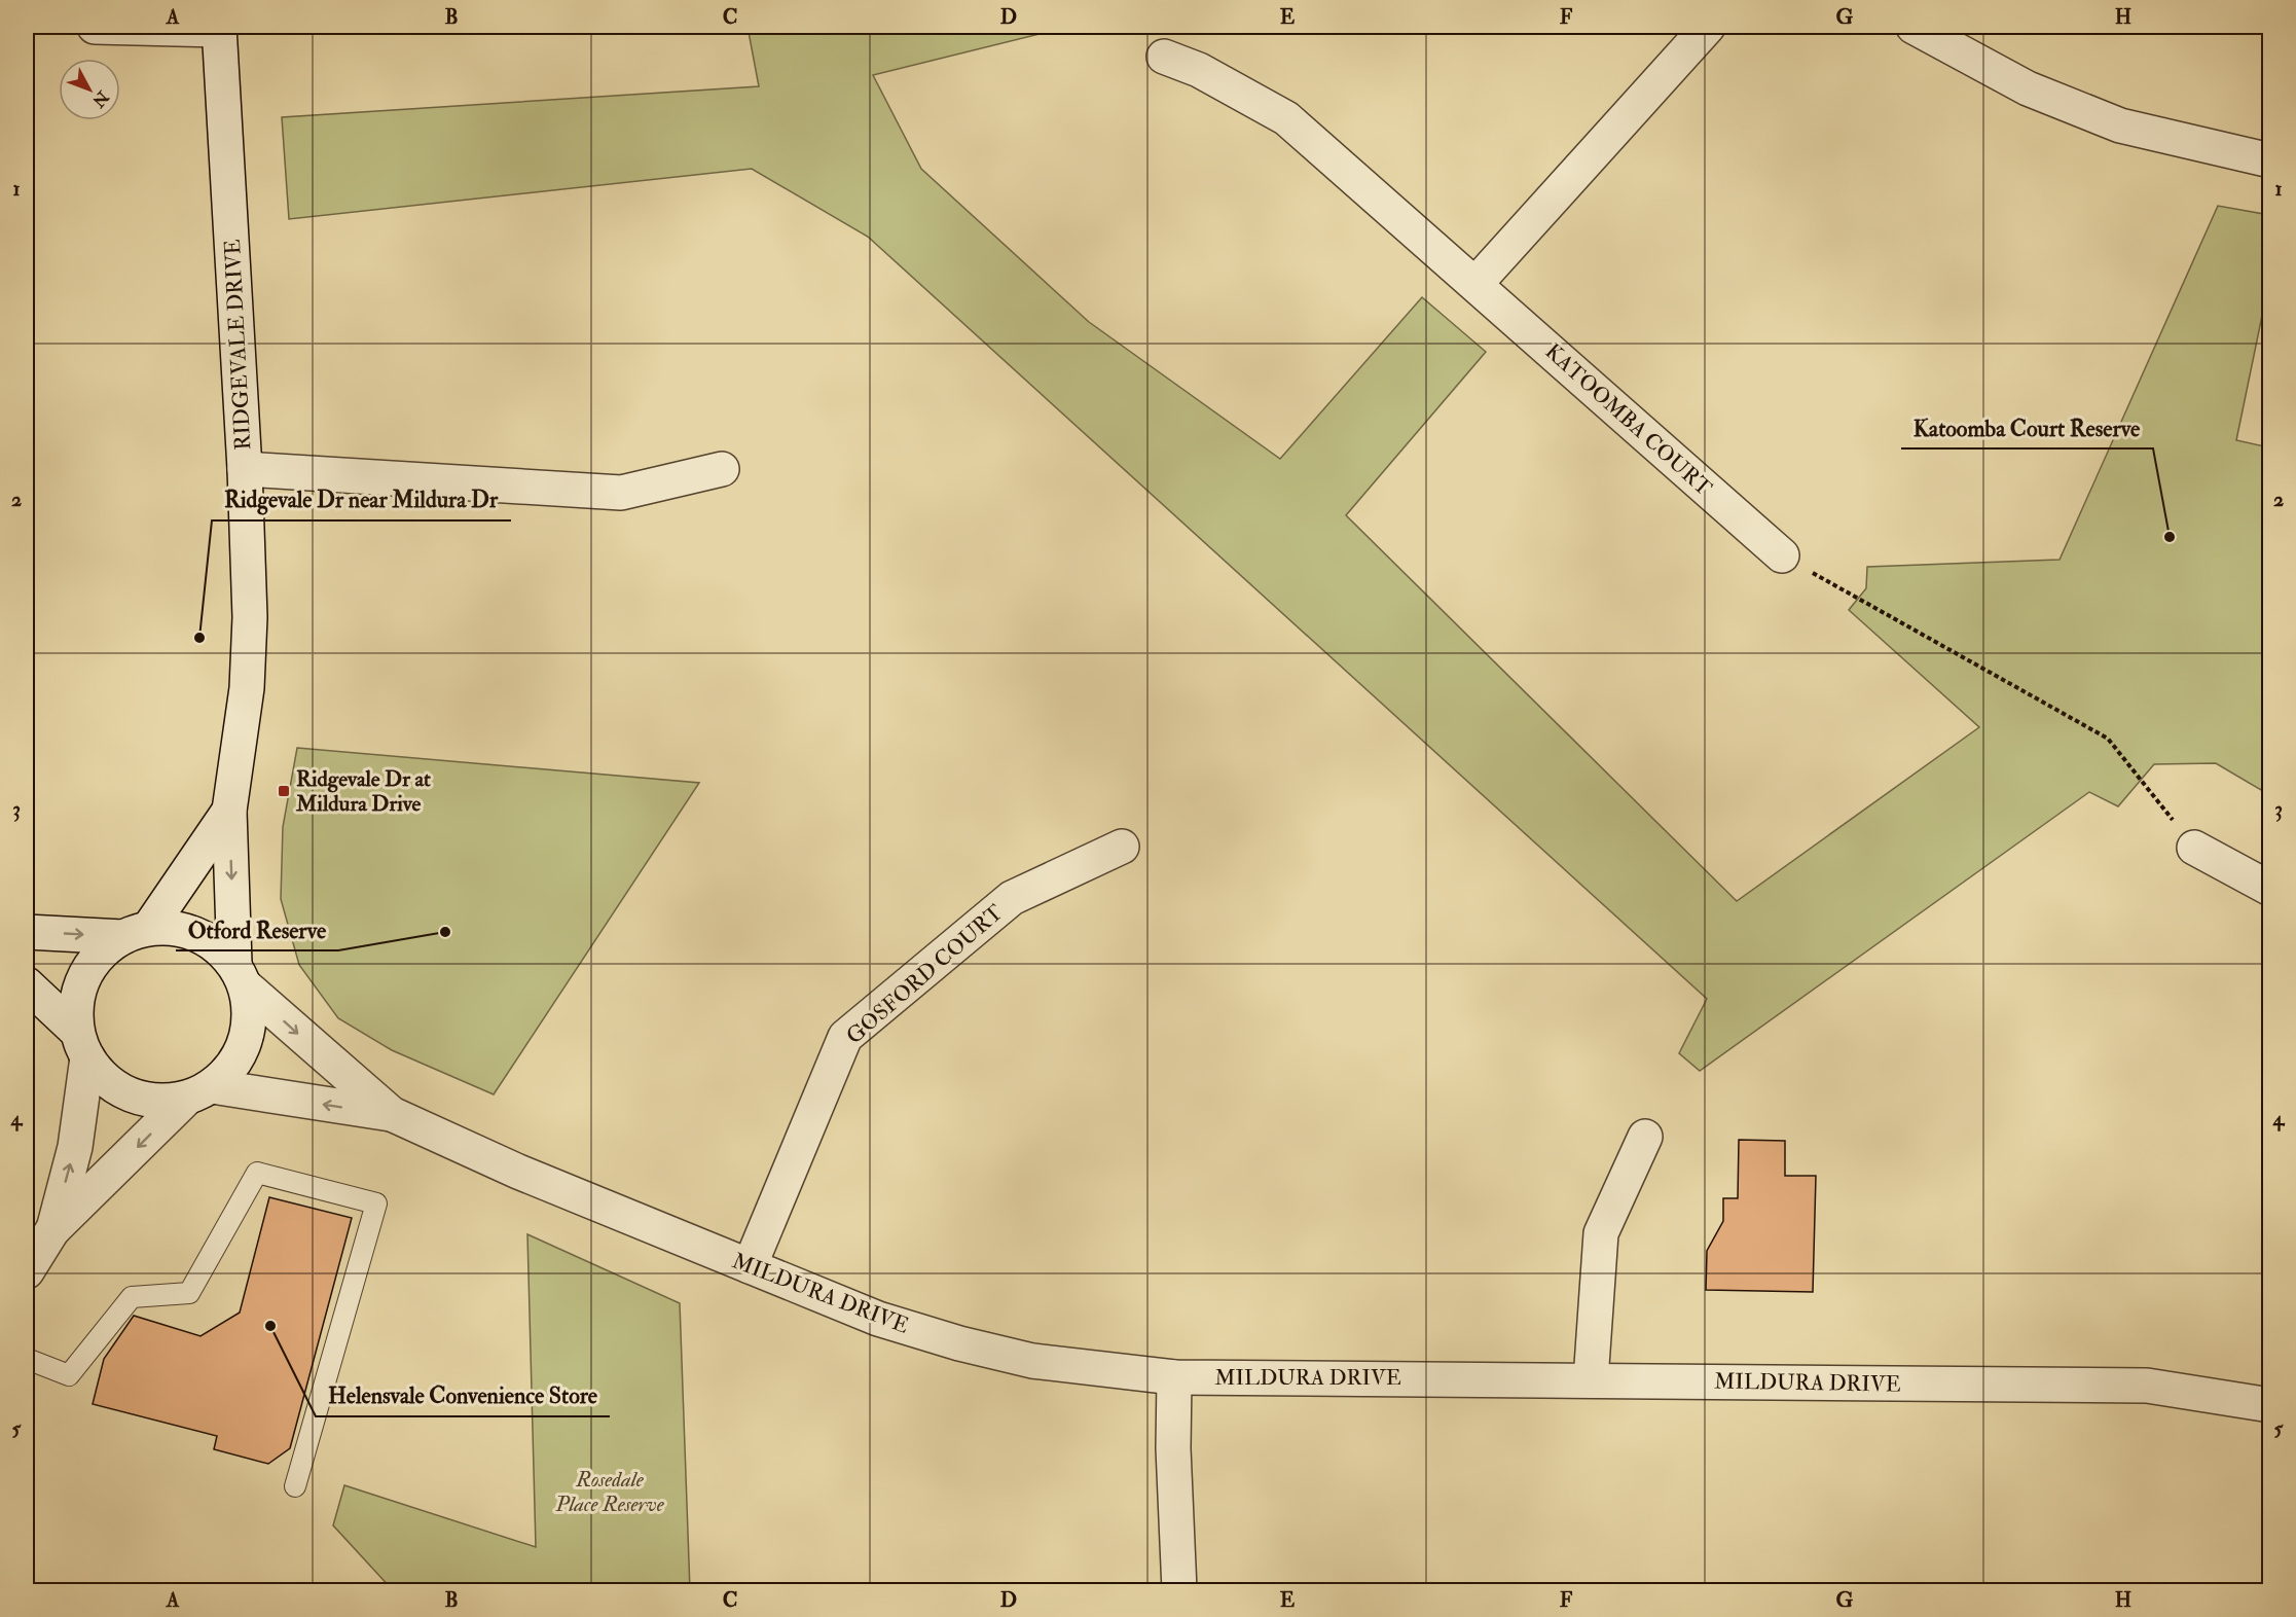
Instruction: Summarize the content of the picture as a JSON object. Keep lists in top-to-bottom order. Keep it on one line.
{"streets":{"street":["RIDGEVALE DRIVE","KATOOMBA COURT","GOSFORD COURT","MILDURA DRIVE"]},"crossings":[["RIDGEVALE DRIVE","MILDURA DRIVE"],["GOSFORD COURT","MILDURA DRIVE"]],"parks":["Rosedale Place Reserve"],"places":{"other":["Katoomba Court Reserve","Ridgevale Dr near Mildura Dr","Otford Reserve","Helensvale Convenience Store"],"transit":["Ridgevale Dr at Mildura Drive"]},"north":"bottom right","grid":{"columns":["A","B","C","D","E","F","G","H"],"rows":["1","2","3","4","5"]}}
